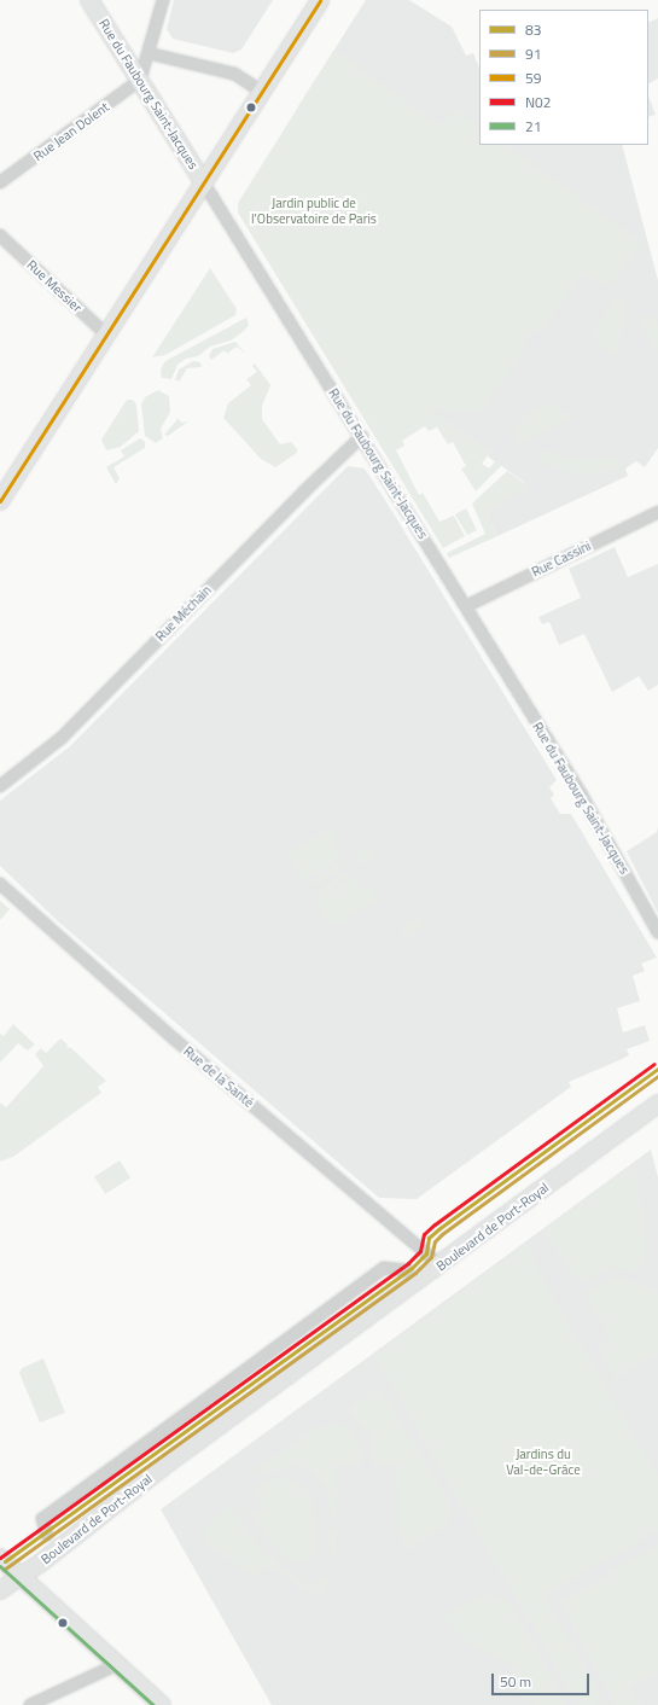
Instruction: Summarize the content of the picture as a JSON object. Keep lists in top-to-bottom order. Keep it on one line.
{"streets":{"main road":["Rue du Faubourg Saint-Jacques","Boulevard de Port-Royal"],"street":["Rue Jean Dolent","Rue Messier","Rue Cassini","Rue Méchain","Rue de la Santé"]},"crossings":[["Rue du Faubourg Saint-Jacques","Rue Jean Dolent"],["Rue du Faubourg Saint-Jacques","Rue Cassini"],["Rue du Faubourg Saint-Jacques","Rue Méchain"],["Rue de la Santé","Boulevard de Port-Royal"]],"parks":["Jardin public de l'Observatoire de Paris","Jardins du Val-de-Grâce"],"lines":["transit line 59","transit line N02","transit line 83","transit line 91","transit line 21"],"legend":["83","91","59","N02","21"],"scale_bar":"50 m"}
